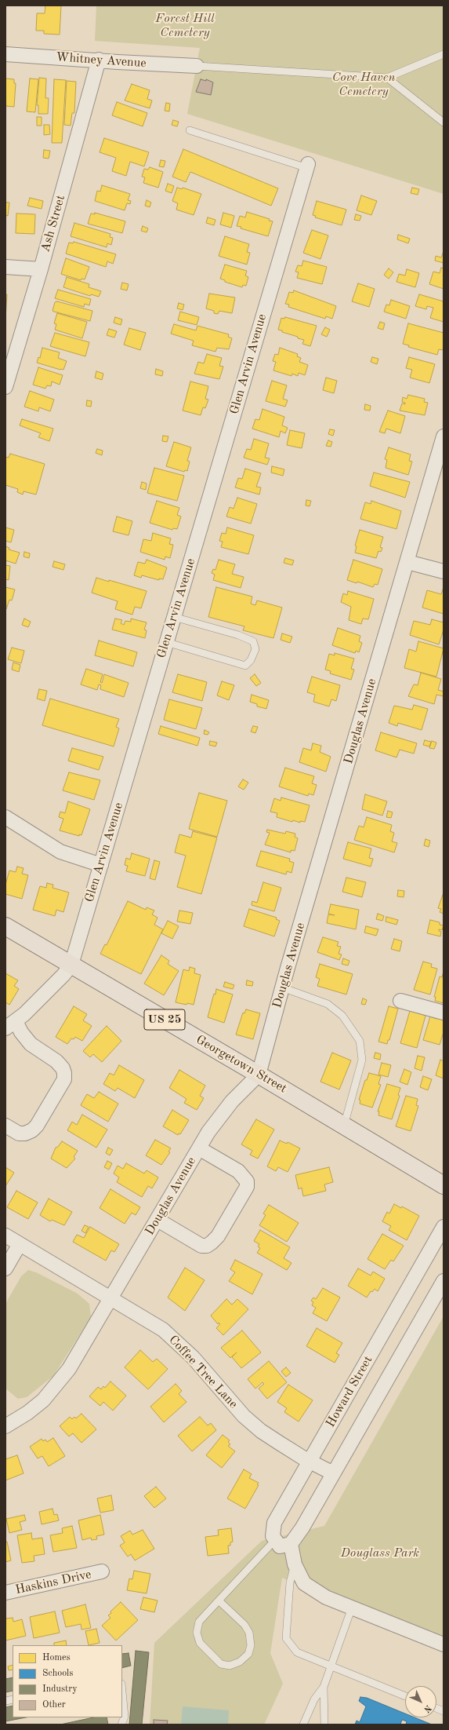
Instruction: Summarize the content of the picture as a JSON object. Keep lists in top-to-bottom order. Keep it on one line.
{"streets":{"main road":["US 25","Georgetown Street"],"street":["Whitney Avenue","Ash Street","Glen Arvin Avenue","Douglas Avenue","Coffee Tree Lane","Howard Street","Haskins Drive"]},"crossings":[["Whitney Avenue","Ash Street"],["Glen Arvin Avenue","Georgetown Street"],["Douglas Avenue","Georgetown Street"],["Douglas Avenue","Coffee Tree Lane"],["Coffee Tree Lane","Howard Street"]],"parks":["Forest Hill Cemetery","Cove Haven Cemetery","Douglass Park"],"legend":["Homes","Schools","Industry","Other"],"north":"bottom right"}
